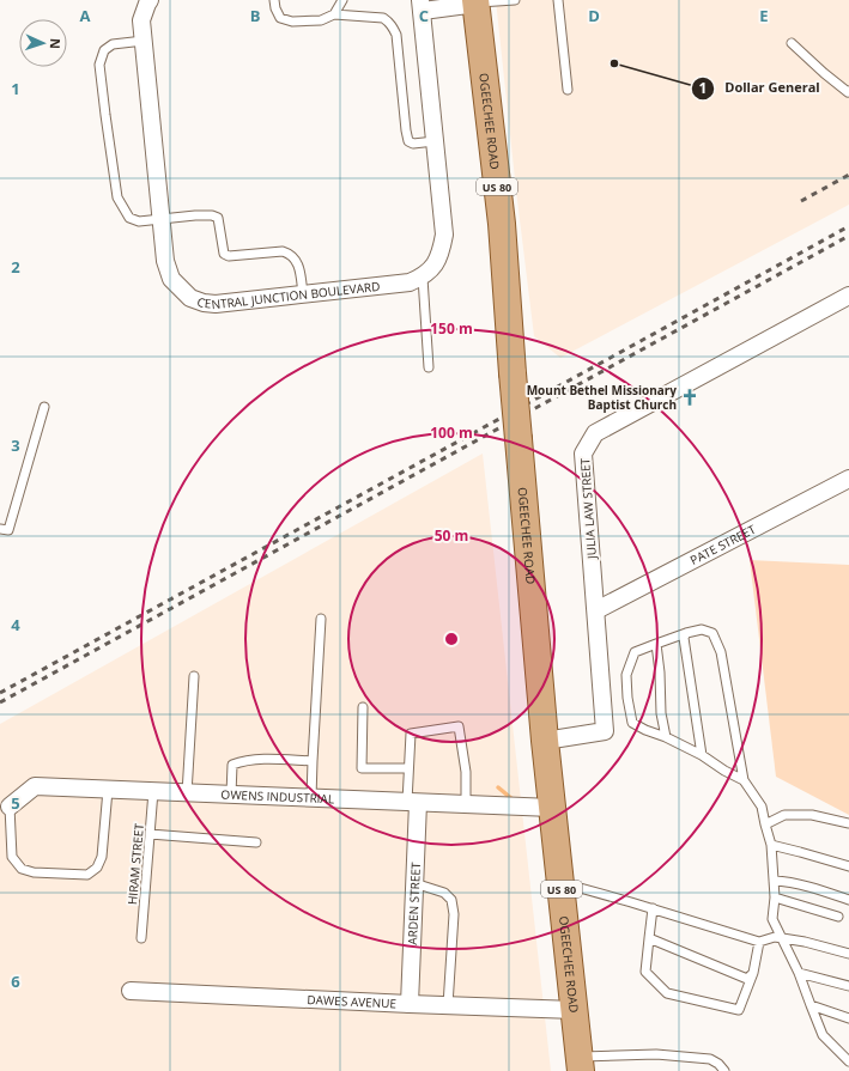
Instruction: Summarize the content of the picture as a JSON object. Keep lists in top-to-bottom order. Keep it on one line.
{"streets":{"main road":["OGEECHEE ROAD","US 80"],"street":["CENTRAL JUNCTION BOULEVARD","JULIA LAW STREET","PATE STREET","OWENS INDUSTRIAL","ARDEN STREET","DAWES AVENUE"],"lane":["HIRAM STREET"]},"crossings":[["OGEECHEE ROAD","JULIA LAW STREET"],["OGEECHEE ROAD","OWENS INDUSTRIAL"],["OGEECHEE ROAD","DAWES AVENUE"],["JULIA LAW STREET","PATE STREET"],["OWENS INDUSTRIAL","HIRAM STREET"],["OWENS INDUSTRIAL","ARDEN STREET"],["ARDEN STREET","DAWES AVENUE"]],"places":{"other":["Dollar General"],"church":["Mount Bethel Missionary Baptist Church"]},"north":"right","grid":{"columns":["A","B","C","D","E"],"rows":["1","2","3","4","5","6"]},"rings":["150 m","100 m","50 m"]}
